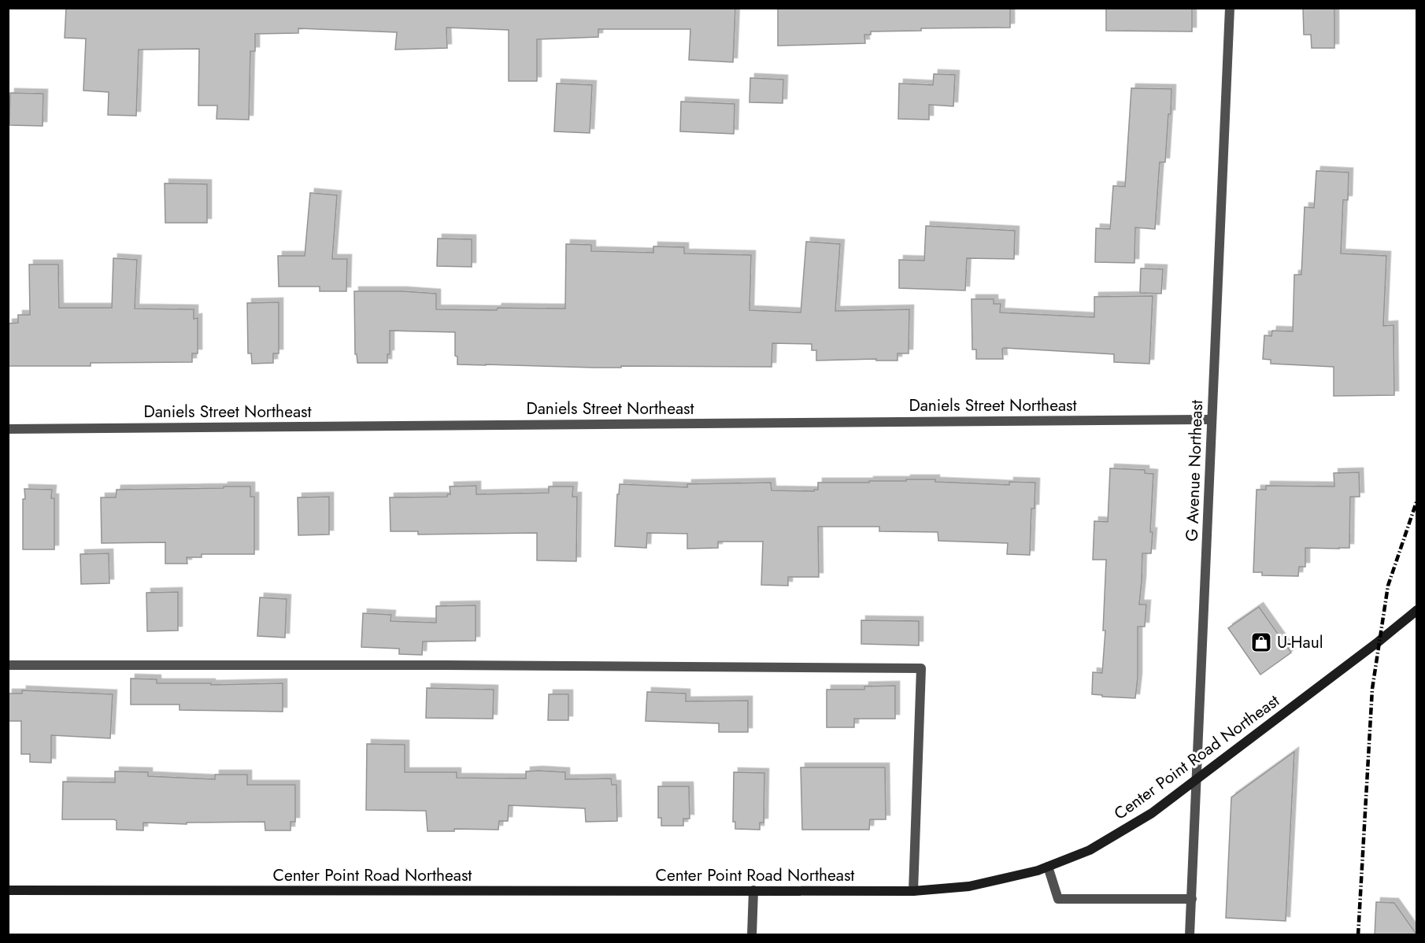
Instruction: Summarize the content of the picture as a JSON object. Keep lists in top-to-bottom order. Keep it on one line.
{"streets":{"main road":["Center Point Road Northeast"],"street":["Daniels Street Northeast","G Avenue Northeast"]},"crossings":[["Daniels Street Northeast","G Avenue Northeast"],["G Avenue Northeast","Center Point Road Northeast"]],"places":{"shop":["U-Haul"]}}
